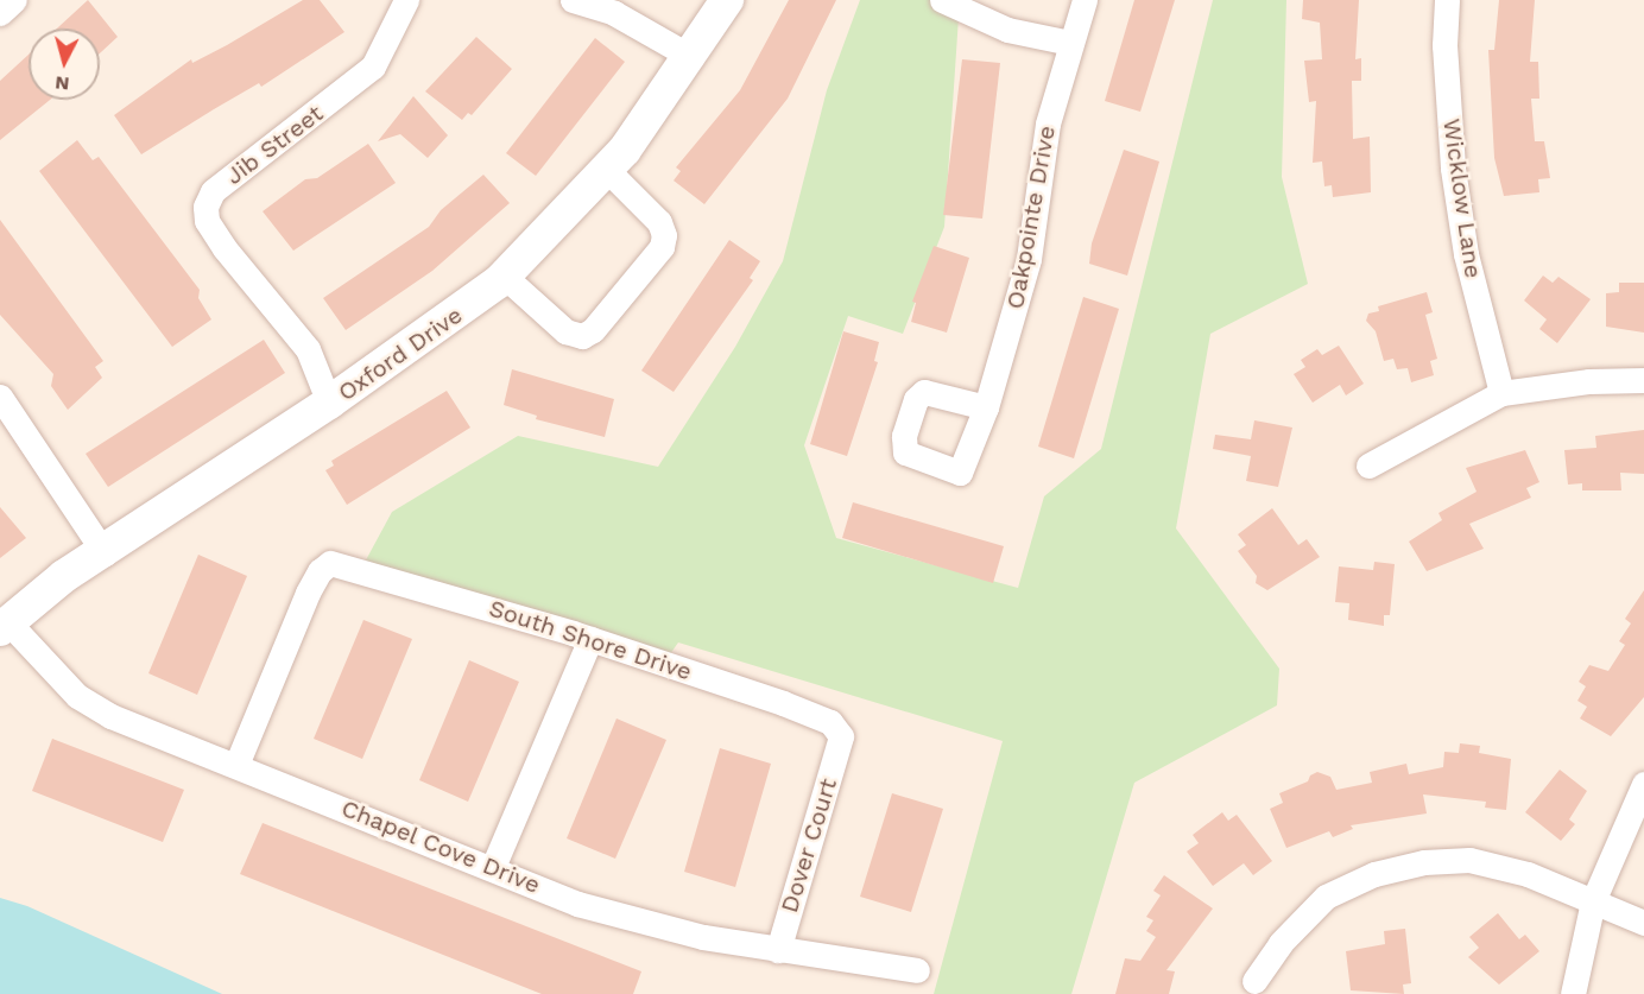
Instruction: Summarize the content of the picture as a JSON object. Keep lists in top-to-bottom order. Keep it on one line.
{"streets":{"street":["Jib Street","Wicklow Lane","Oakpointe Drive","Oxford Drive","South Shore Drive","Dover Court","Chapel Cove Drive"]},"crossings":[["Jib Street","Oxford Drive"],["Oxford Drive","Chapel Cove Drive"],["South Shore Drive","Dover Court"],["South Shore Drive","Chapel Cove Drive"],["Dover Court","Chapel Cove Drive"]],"north":"bottom"}
